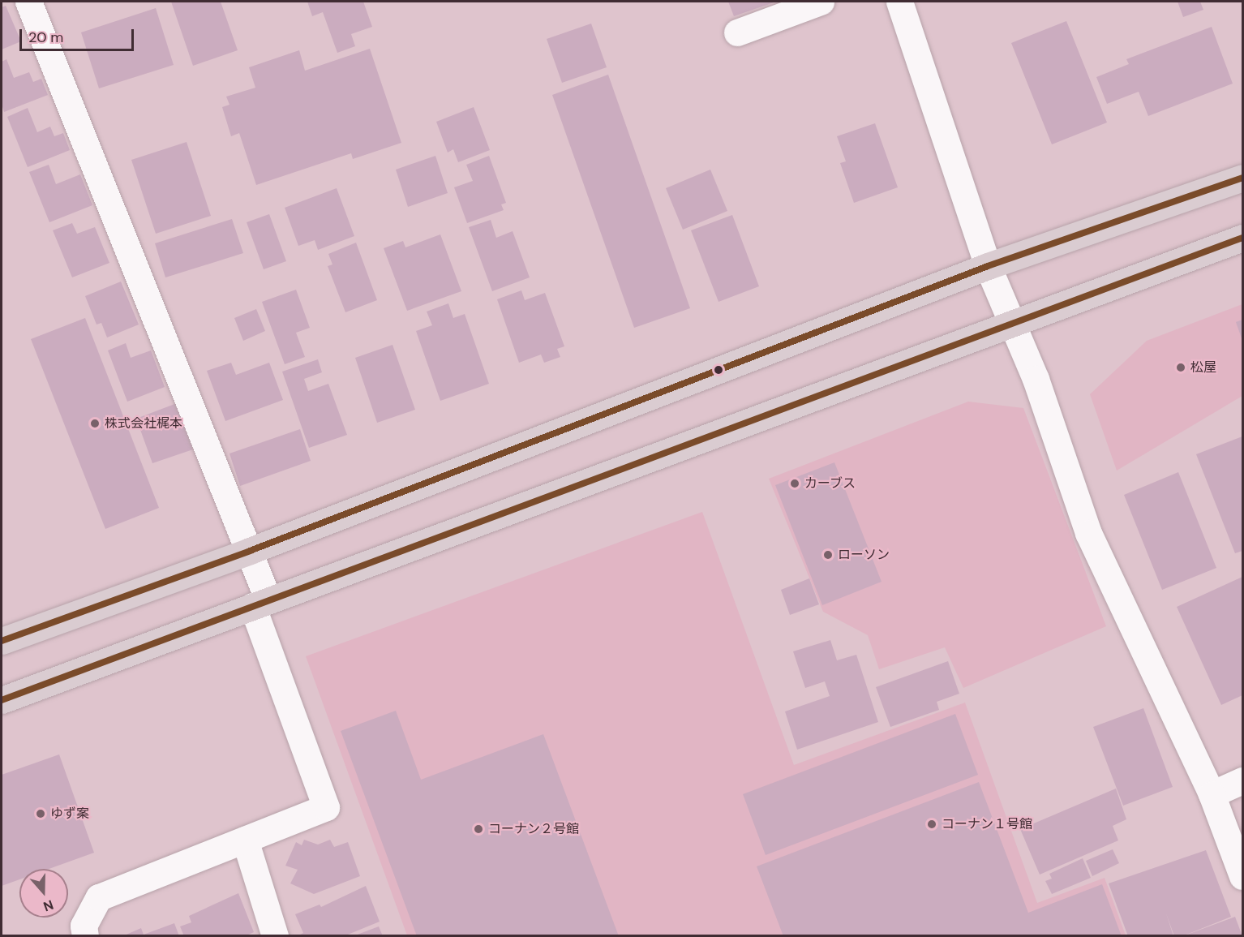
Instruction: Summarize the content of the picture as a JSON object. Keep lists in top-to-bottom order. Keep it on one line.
{"places":["松屋","株式会社梶本","カーブス","ローソン","ゆず案","コーナン１号館","コーナン２号館"],"scale_bar":"20 m","north":"bottom"}
